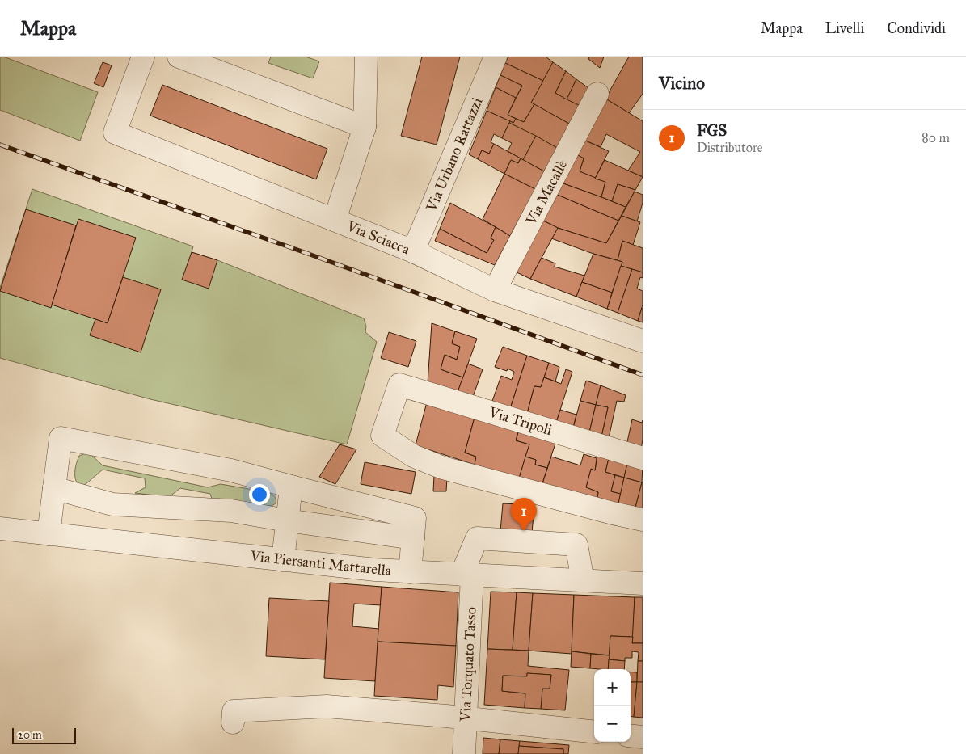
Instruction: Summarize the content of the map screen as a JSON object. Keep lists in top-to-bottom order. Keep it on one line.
{"streets":{"street":["Via Urbano Rattazzi","Via Macallè","Via Sciacca","Via Tripoli","Via Piersanti Mattarella","Via Torquato Tasso"]},"crossings":[["Via Urbano Rattazzi","Via Sciacca"],["Via Macallè","Via Sciacca"],["Via Piersanti Mattarella","Via Torquato Tasso"]],"scale_bar":"20 m","page":{"header":"Mappa","nav":["Mappa","Livelli","Condividi"],"heading":"Vicino","list":[{"mark":"1","name":"FGS","note":"Distributore","value":"80 m"}],"pins":"1","map_buttons":["+","−"],"scale":"20 m"}}
